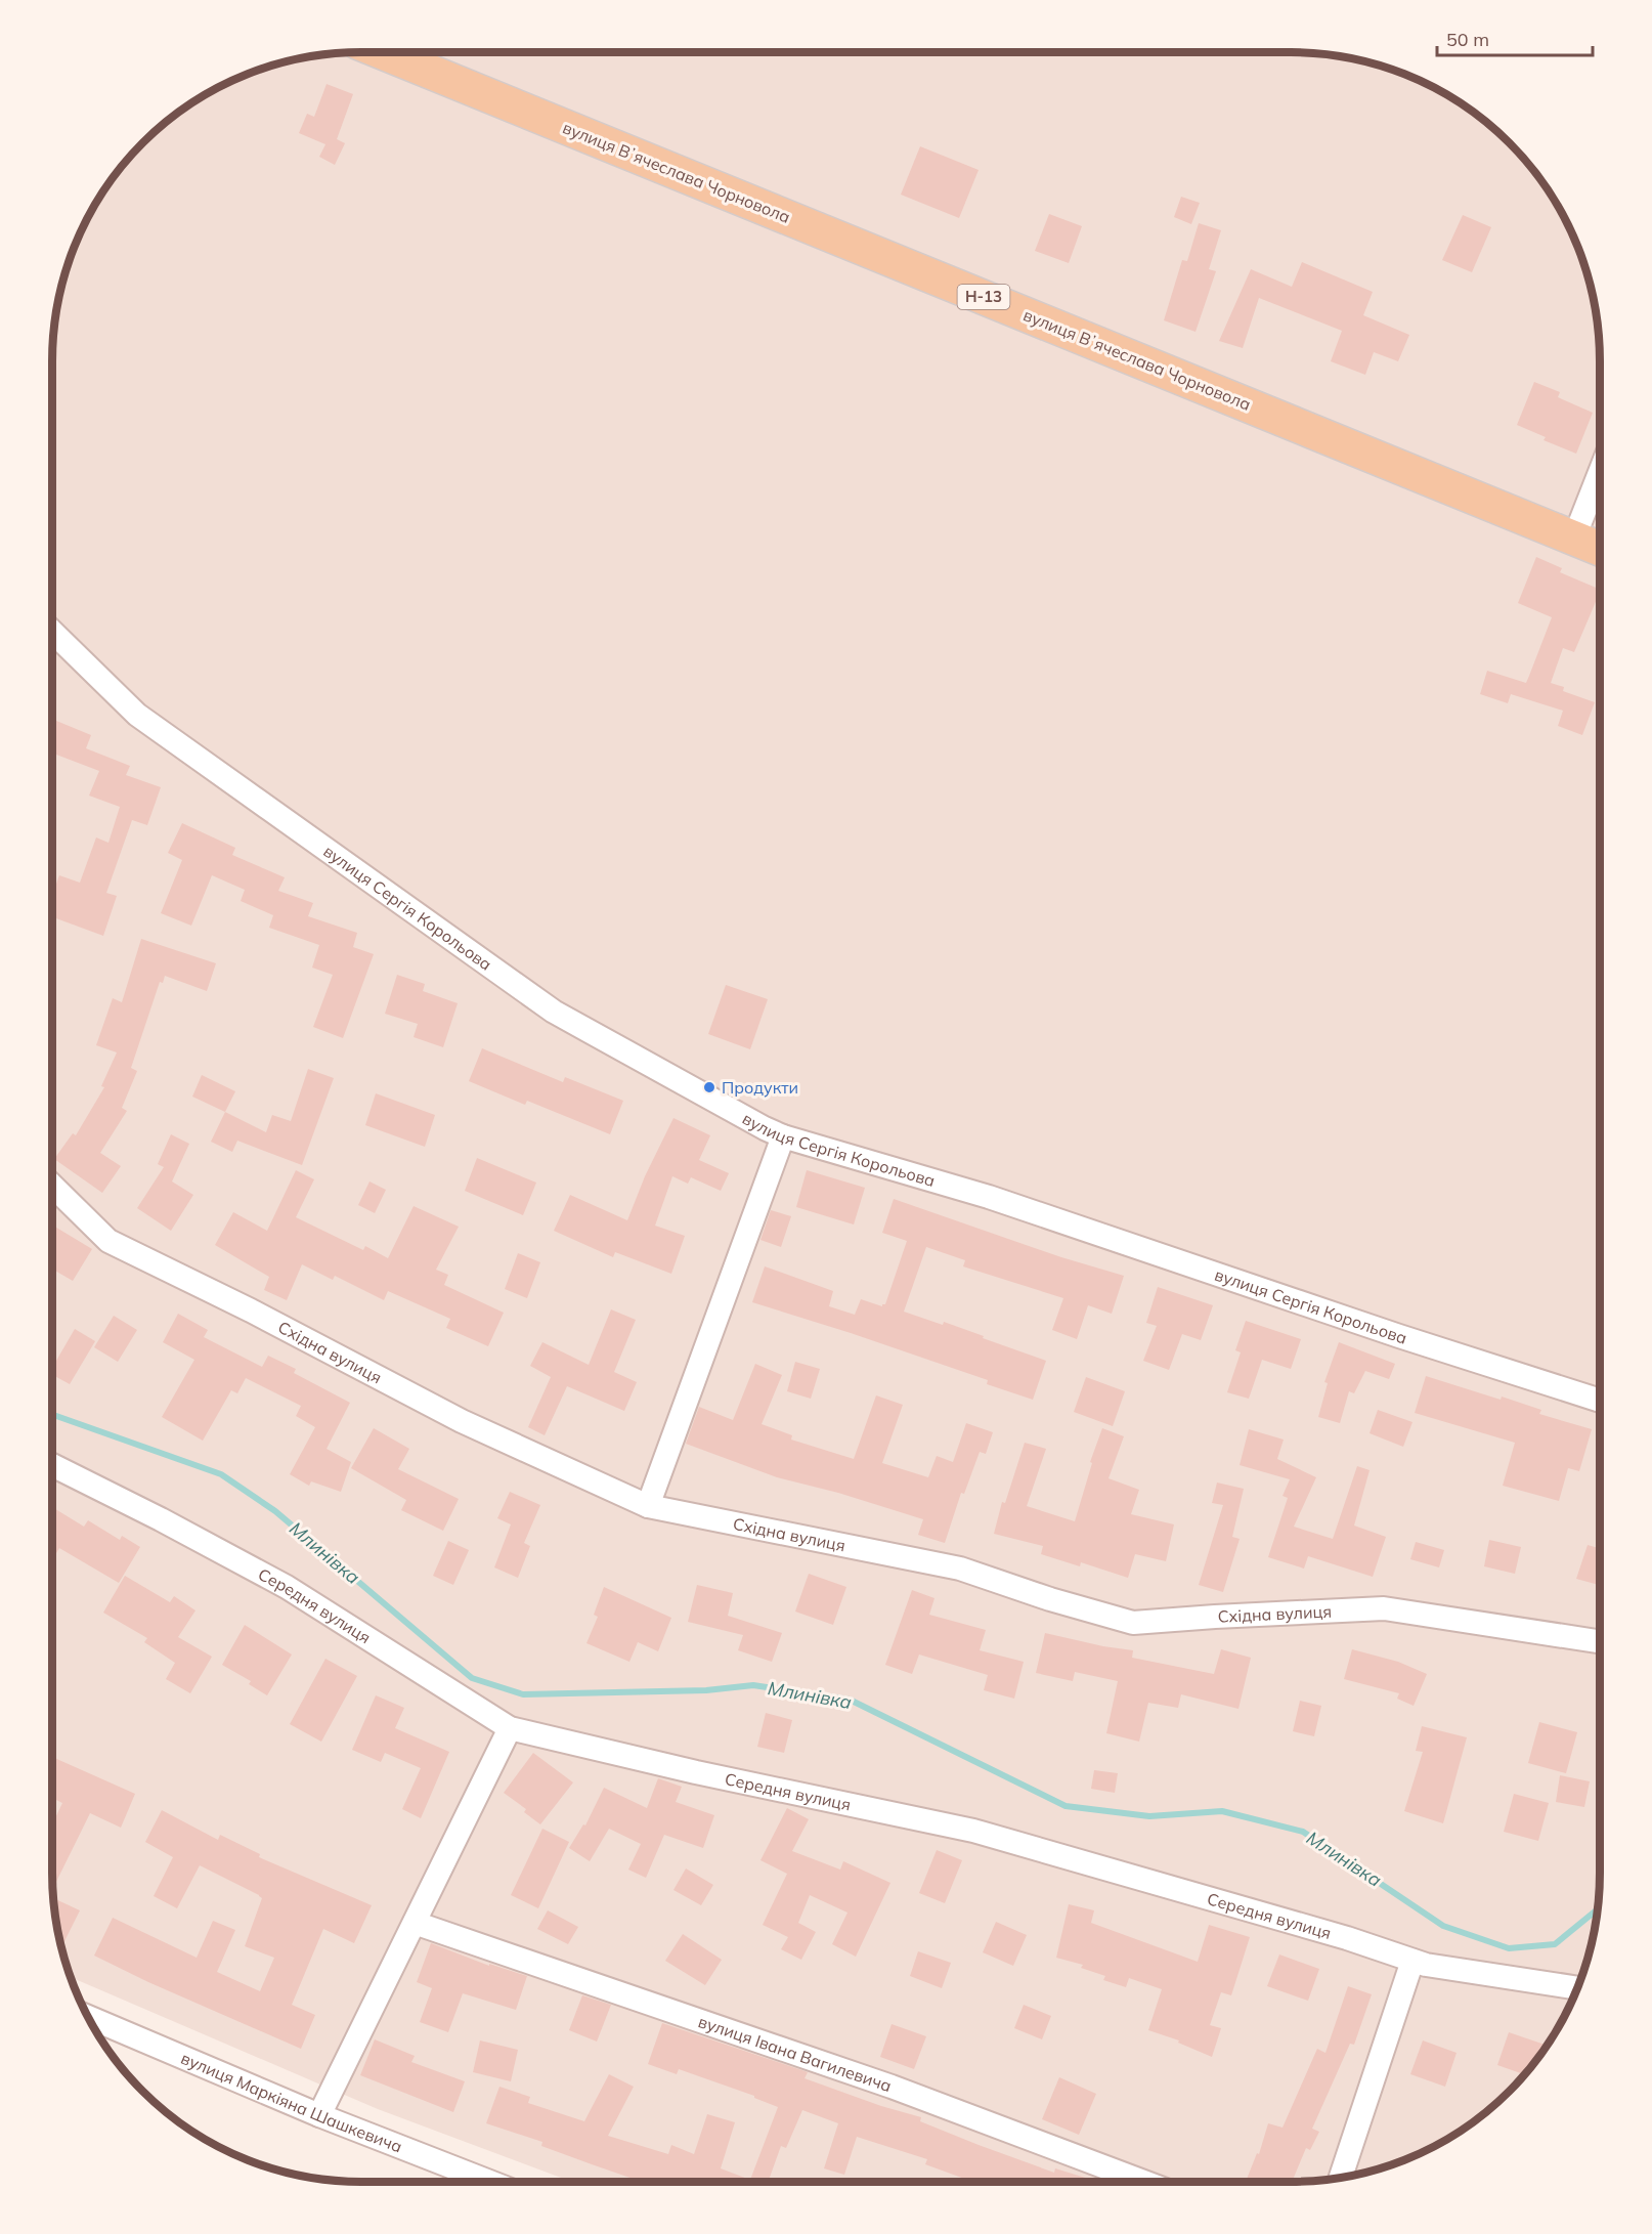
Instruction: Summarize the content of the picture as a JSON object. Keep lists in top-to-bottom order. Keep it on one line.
{"streets":{"main road":["вулиця Вʼячеслава Чорновола","Н-13"],"street":["вулиця Сергія Корольова","Східна вулиця","Середня вулиця","вулиця Івана Вагилевича","вулиця Маркіяна Шашкевича"]},"water":["Млинівка"],"places":["Продукти"],"scale_bar":"50 m"}
